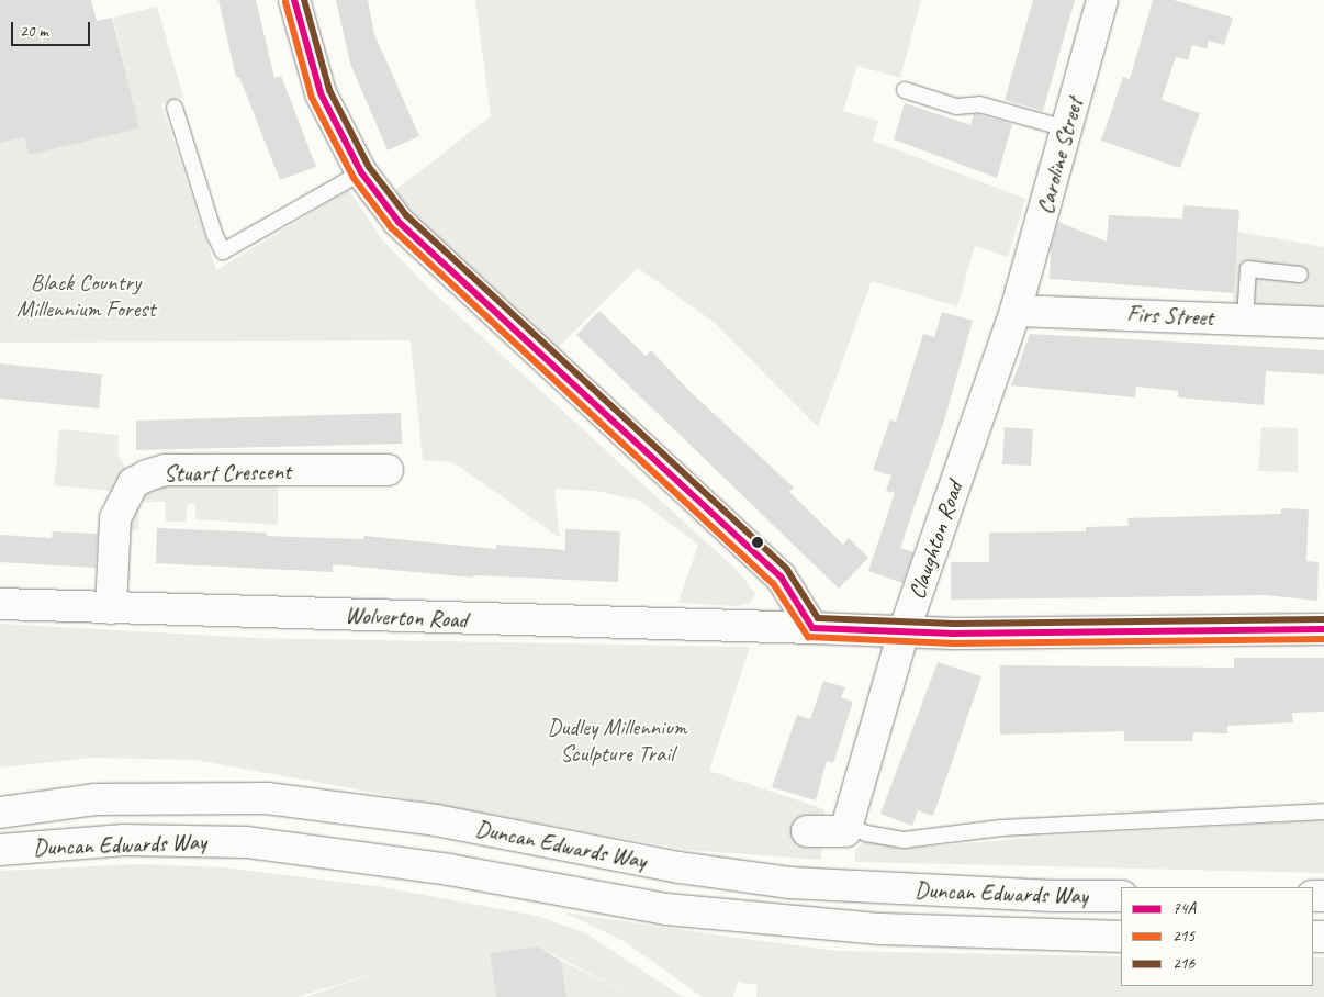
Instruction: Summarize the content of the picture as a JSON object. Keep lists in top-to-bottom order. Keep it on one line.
{"streets":{"main road":["Caroline Street","Firs Street","Stuart Crescent","Claughton Road","Wolverton Road","Duncan Edwards Way"]},"crossings":[["Caroline Street","Firs Street"],["Caroline Street","Claughton Road"],["Firs Street","Claughton Road"],["Stuart Crescent","Wolverton Road"],["Claughton Road","Wolverton Road"]],"parks":["Black Country Millennium Forest","Dudley Millennium Sculpture Trail"],"lines":["transit line 74A","transit line 216","transit line 215"],"legend":["74A","215","216"],"scale_bar":"20 m"}
